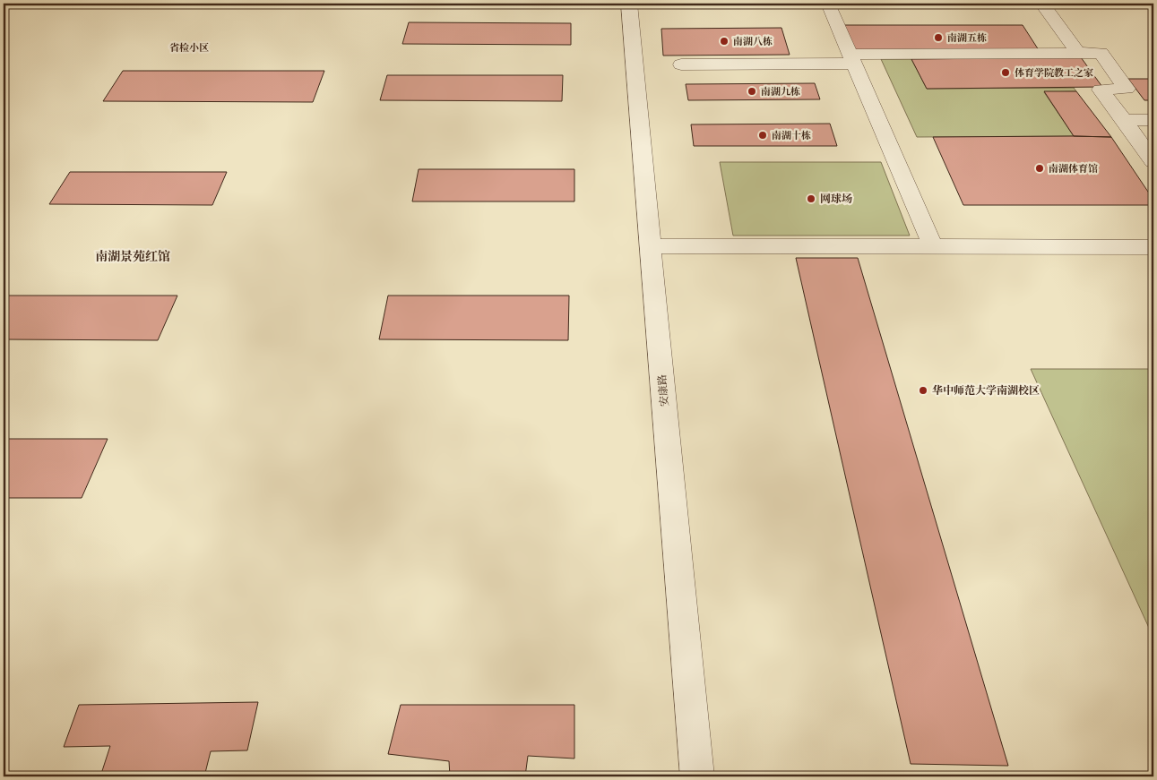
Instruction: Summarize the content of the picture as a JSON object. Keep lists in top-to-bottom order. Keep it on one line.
{"streets":{"street":["安康路"]},"districts":["省检小区","南湖景苑红馆"],"places":["南湖五栋","南湖八栋","体育学院教工之家","南湖九栋","南湖十栋","南湖体育馆","网球场","华中师范大学南湖校区"]}
